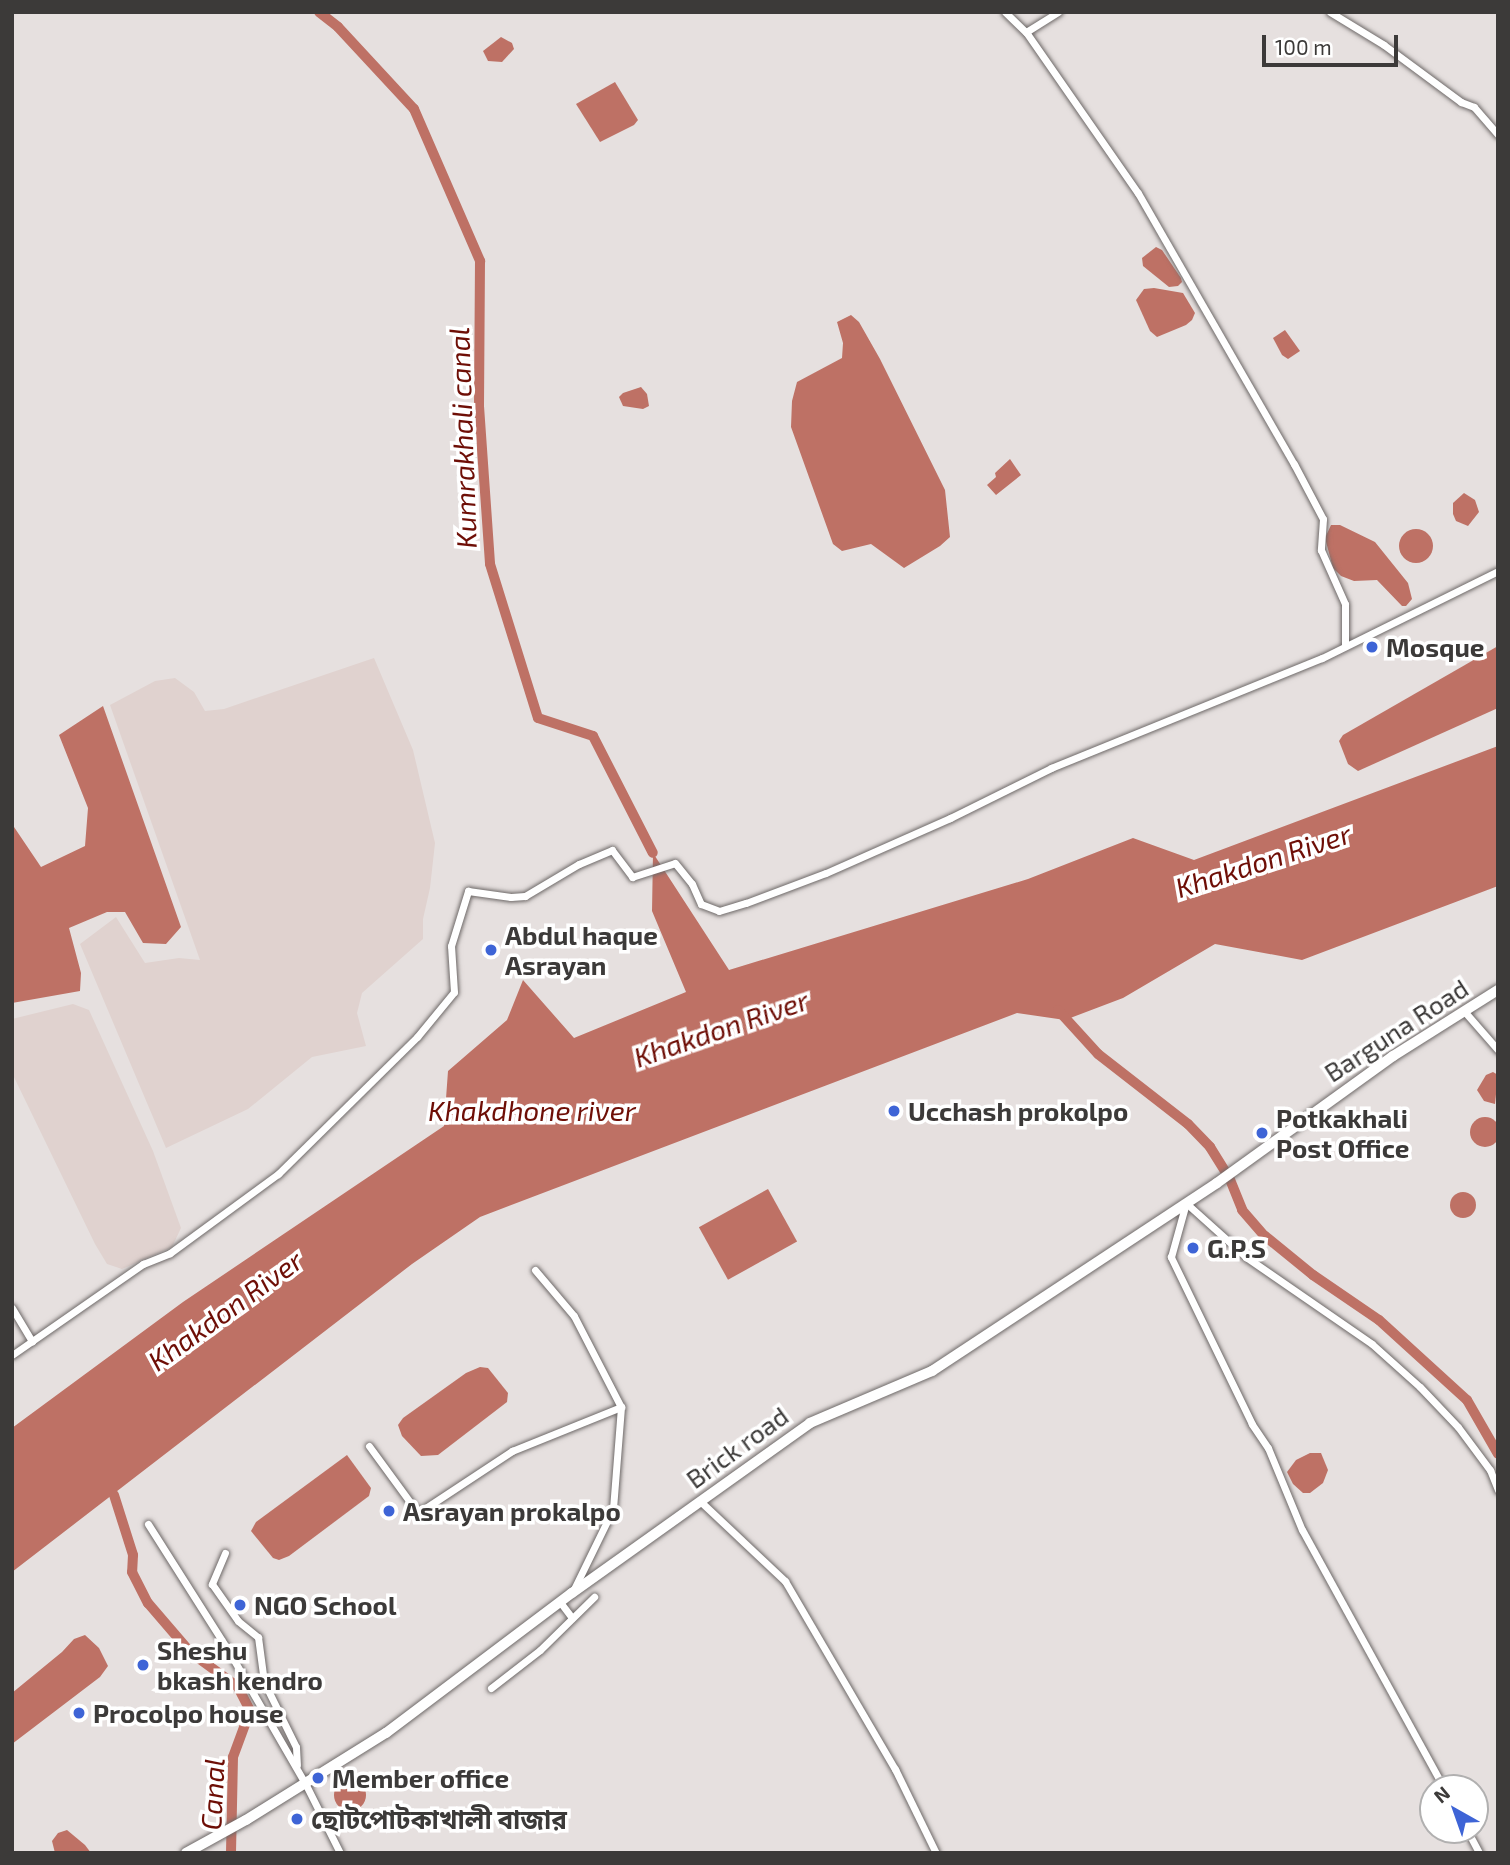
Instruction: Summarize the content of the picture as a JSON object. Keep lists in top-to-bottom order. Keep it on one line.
{"streets":{"main road":["Barguna Road","Brick road"]},"crossings":[["Barguna Road","Brick road"]],"water":["Kumrakhali canal","Khakdon River","Khakdhone river","Canal"],"places":["Mosque","Abdul haque Asrayan","Ucchash prokolpo","Potkakhali Post Office","G.P.S","Asrayan prokalpo","NGO School","Sheshu bkash kendro","Procolpo house","Member office","ছোটপোটকাখালী বাজার"],"scale_bar":"100 m","north":"top left"}
